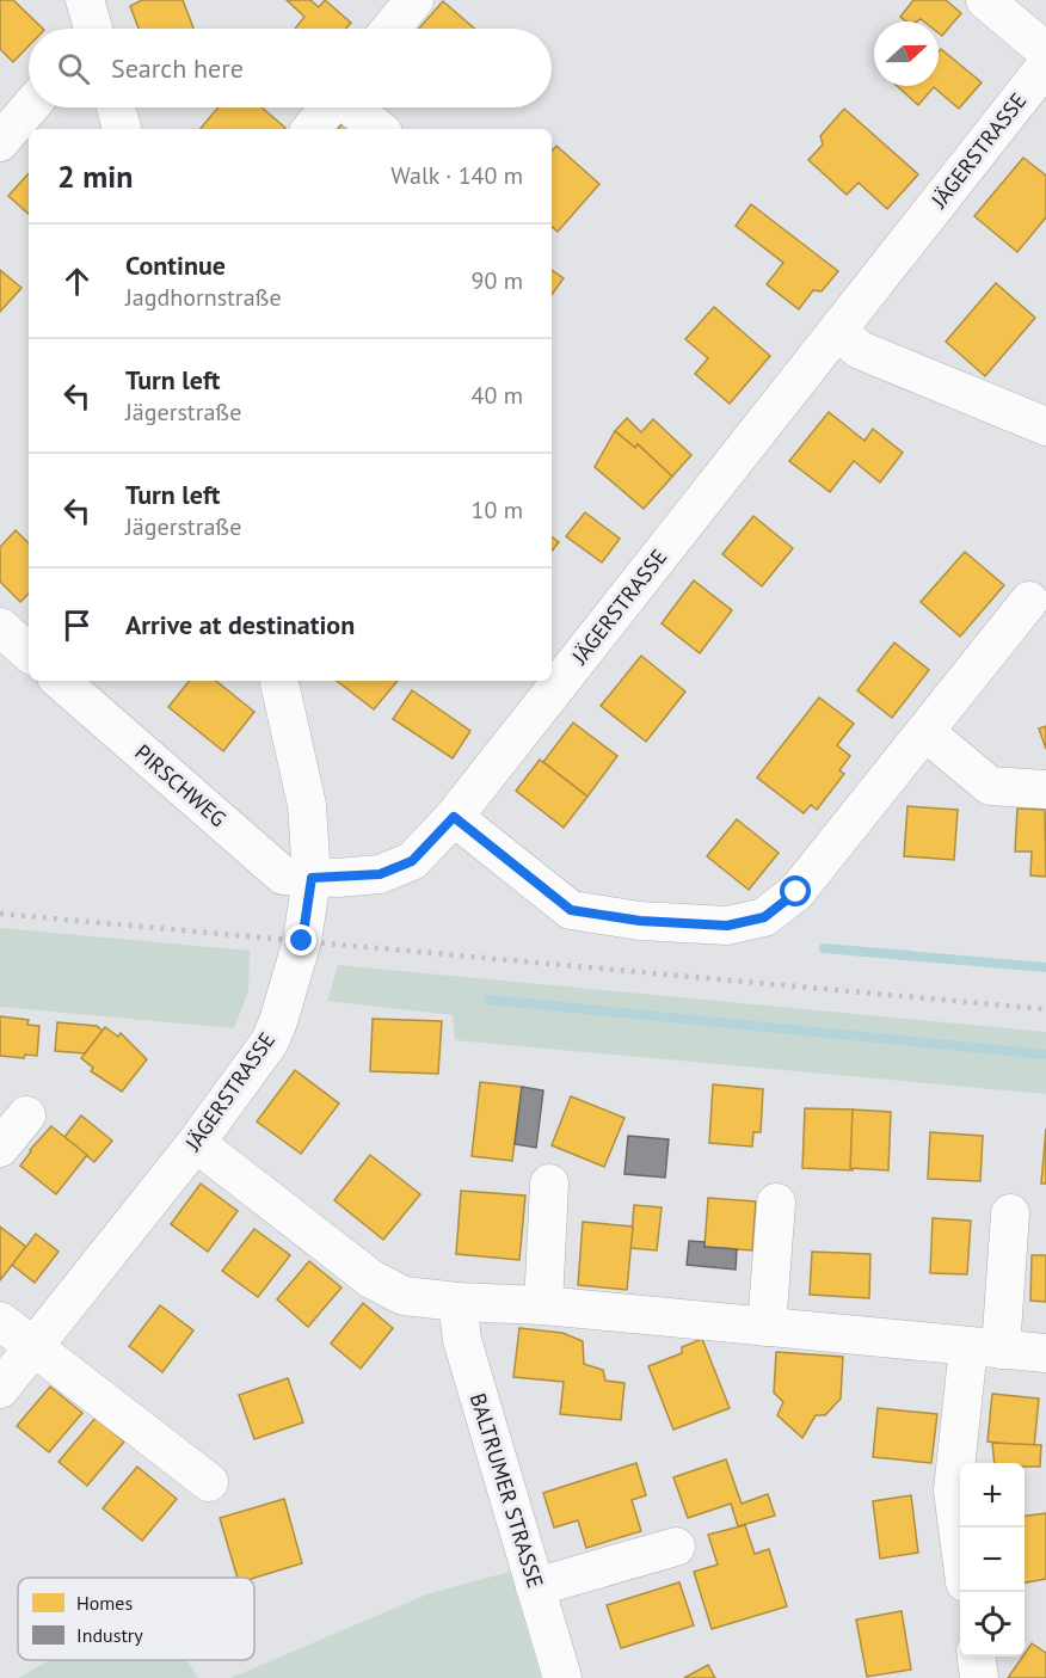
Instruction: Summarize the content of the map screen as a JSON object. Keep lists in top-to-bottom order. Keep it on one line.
{"streets":{"street":["JÄGERSTRASSE","PIRSCHWEG","BALTRUMER STRASSE"]},"crossings":[["JÄGERSTRASSE","PIRSCHWEG"]],"legend":["Homes","Industry"],"north":"right","page":{"search":"Search here","heading":["2 min","Walk · 140 m"],"list":[["Continue","Jagdhornstraße","90 m"],["Turn left","Jägerstraße","40 m"],["Turn left","Jägerstraße","10 m"],"Arrive at destination"],"map_buttons":["+","−"]}}
